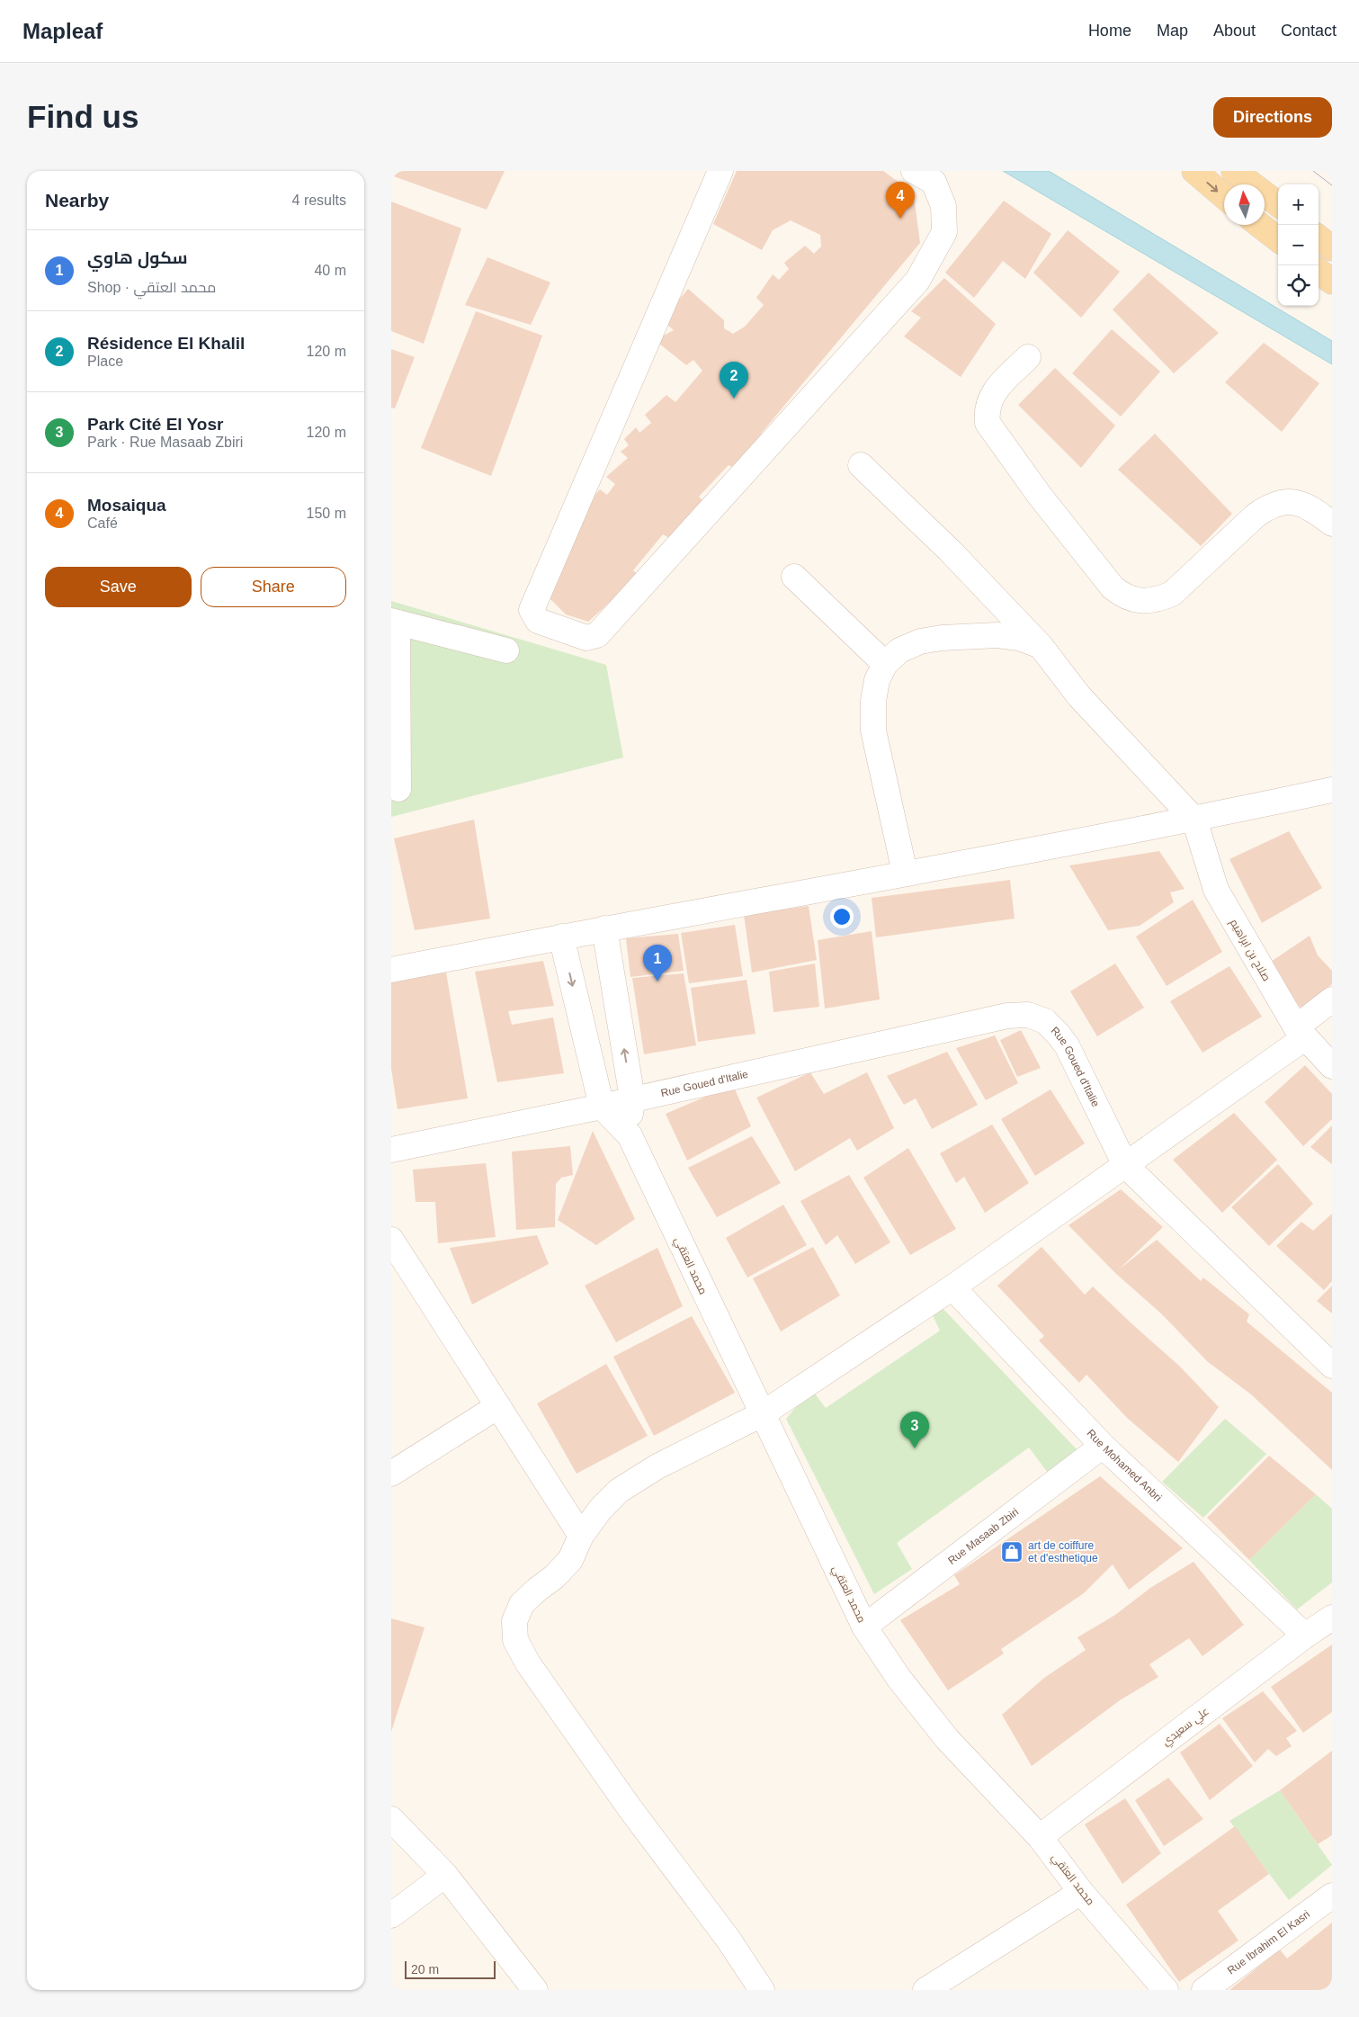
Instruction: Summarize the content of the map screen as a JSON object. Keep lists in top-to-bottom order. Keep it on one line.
{"streets":{"street":["صلاح بن ابراهيم","Rue Goued d'Italie","محمد العتقي","Rue Mohamed Anbri","Rue Masaab Zbiri","علي سعيدي","Rue Ibrahim El Kasri"]},"crossings":[["Rue Goued d'Italie","محمد العتقي"],["محمد العتقي","Rue Masaab Zbiri"],["محمد العتقي","علي سعيدي"],["Rue Mohamed Anbri","Rue Masaab Zbiri"],["Rue Mohamed Anbri","علي سعيدي"]],"places":{"shop":["art de coiffure et d'esthetique"]},"scale_bar":"20 m","north":"top","page":{"header":"Mapleaf","nav":["Home","Map","About","Contact"],"buttons":["Directions",["Save","Share"]],"title":"Find us","heading":["Nearby","4 results"],"pins":["4","2","1","3"],"map_buttons":["+","−"],"list":[{"mark":"1","name":"سكول هاوي","note":"Shop · محمد العتقي","value":"40 m"},{"mark":"2","name":"Résidence El Khalil","note":"Place","value":"120 m"},{"mark":"3","name":"Park Cité El Yosr","note":"Park · Rue Masaab Zbiri","value":"120 m"},{"mark":"4","name":"Mosaiqua","note":"Café","value":"150 m"}],"scale":"20 m"}}
